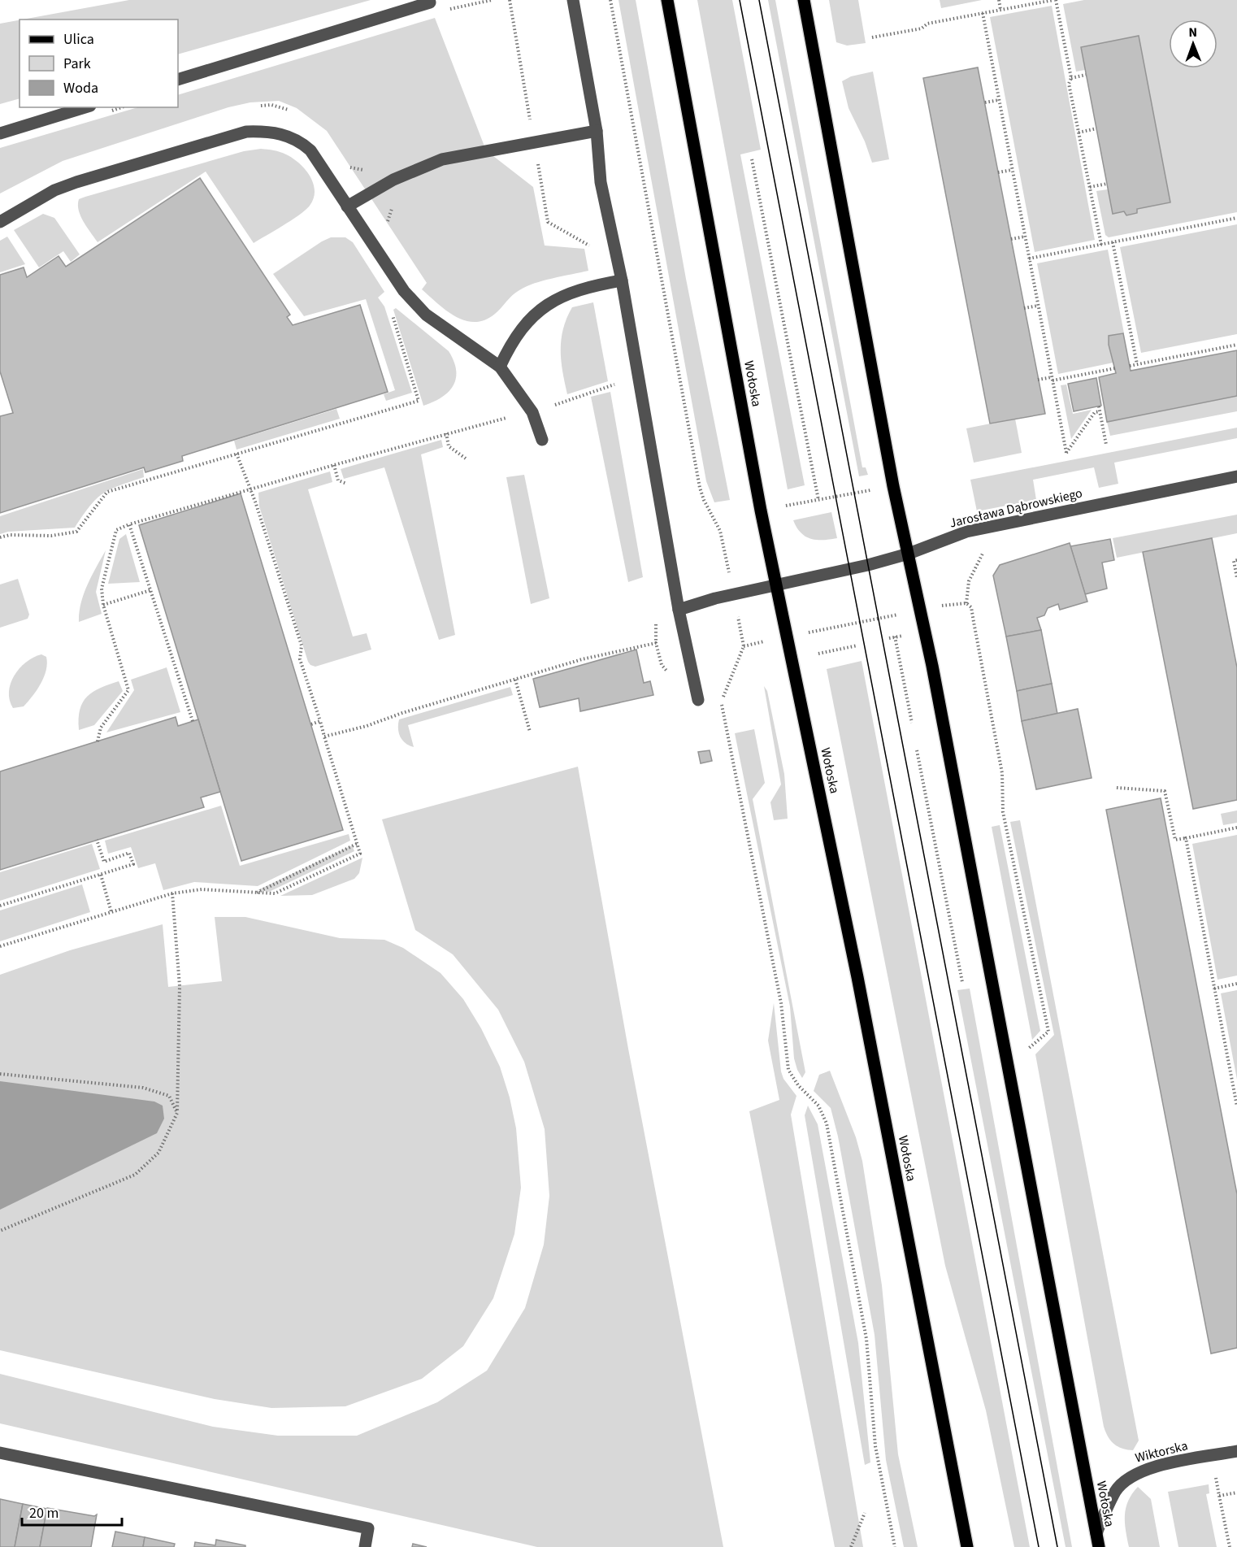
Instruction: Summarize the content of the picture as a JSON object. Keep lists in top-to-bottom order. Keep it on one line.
{"streets":{"main road":["Wołoska"],"street":["Jarosława Dąbrowskiego","Wiktorska"]},"crossings":[["Wołoska","Jarosława Dąbrowskiego"],["Wołoska","Wiktorska"]],"legend":["Ulica","Park","Woda"],"scale_bar":"20 m","north":"top"}
